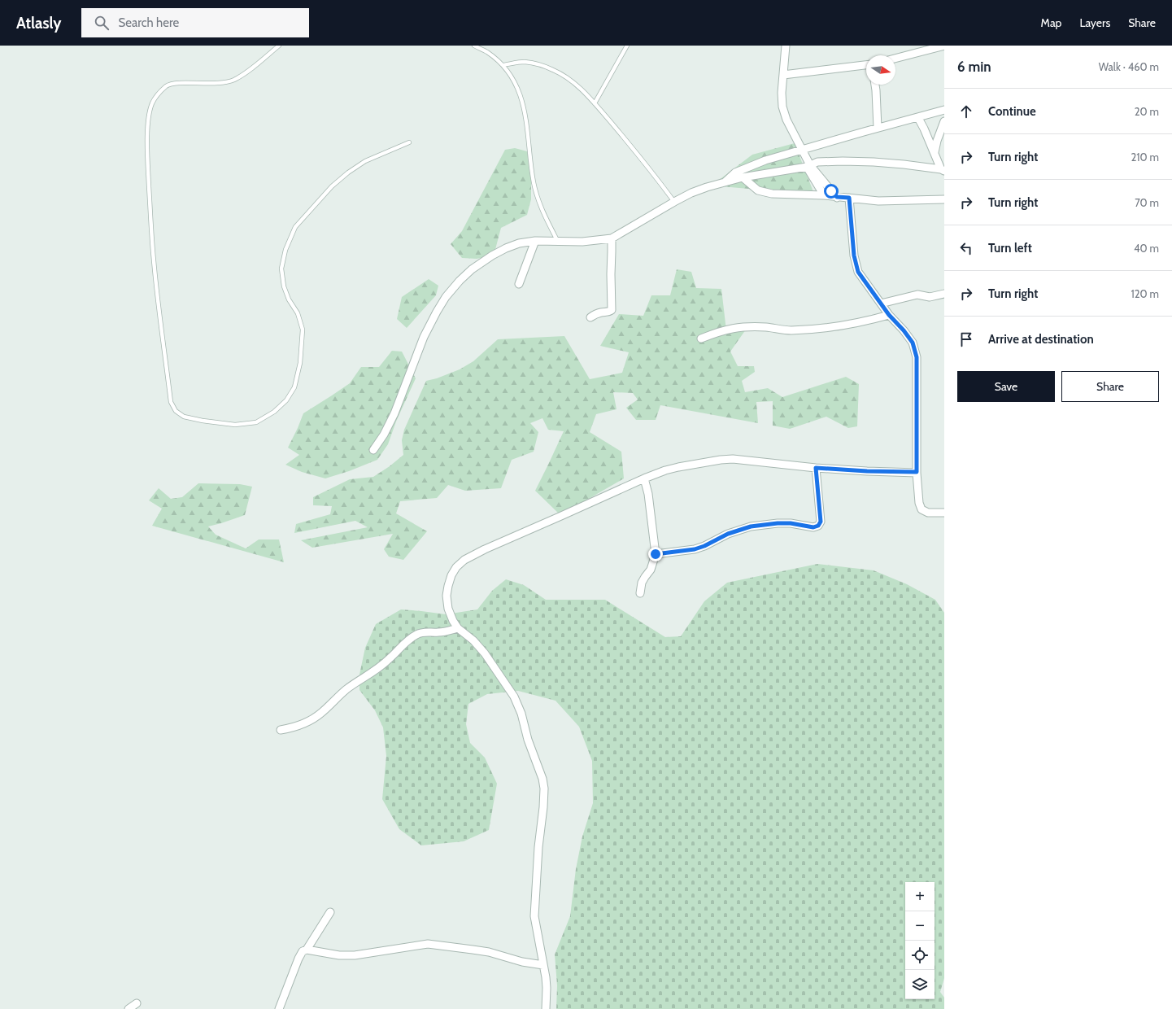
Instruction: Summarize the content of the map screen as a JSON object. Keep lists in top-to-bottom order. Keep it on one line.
{"north":"right","page":{"header":"Atlasly","search":"Search here","nav":["Map","Layers","Share"],"heading":["6 min","Walk · 460 m"],"list":[["Continue","20 m"],["Turn right","210 m"],["Turn right","70 m"],["Turn left","40 m"],["Turn right","120 m"],"Arrive at destination"],"buttons":["Save","Share"],"map_buttons":["+","−"]}}
